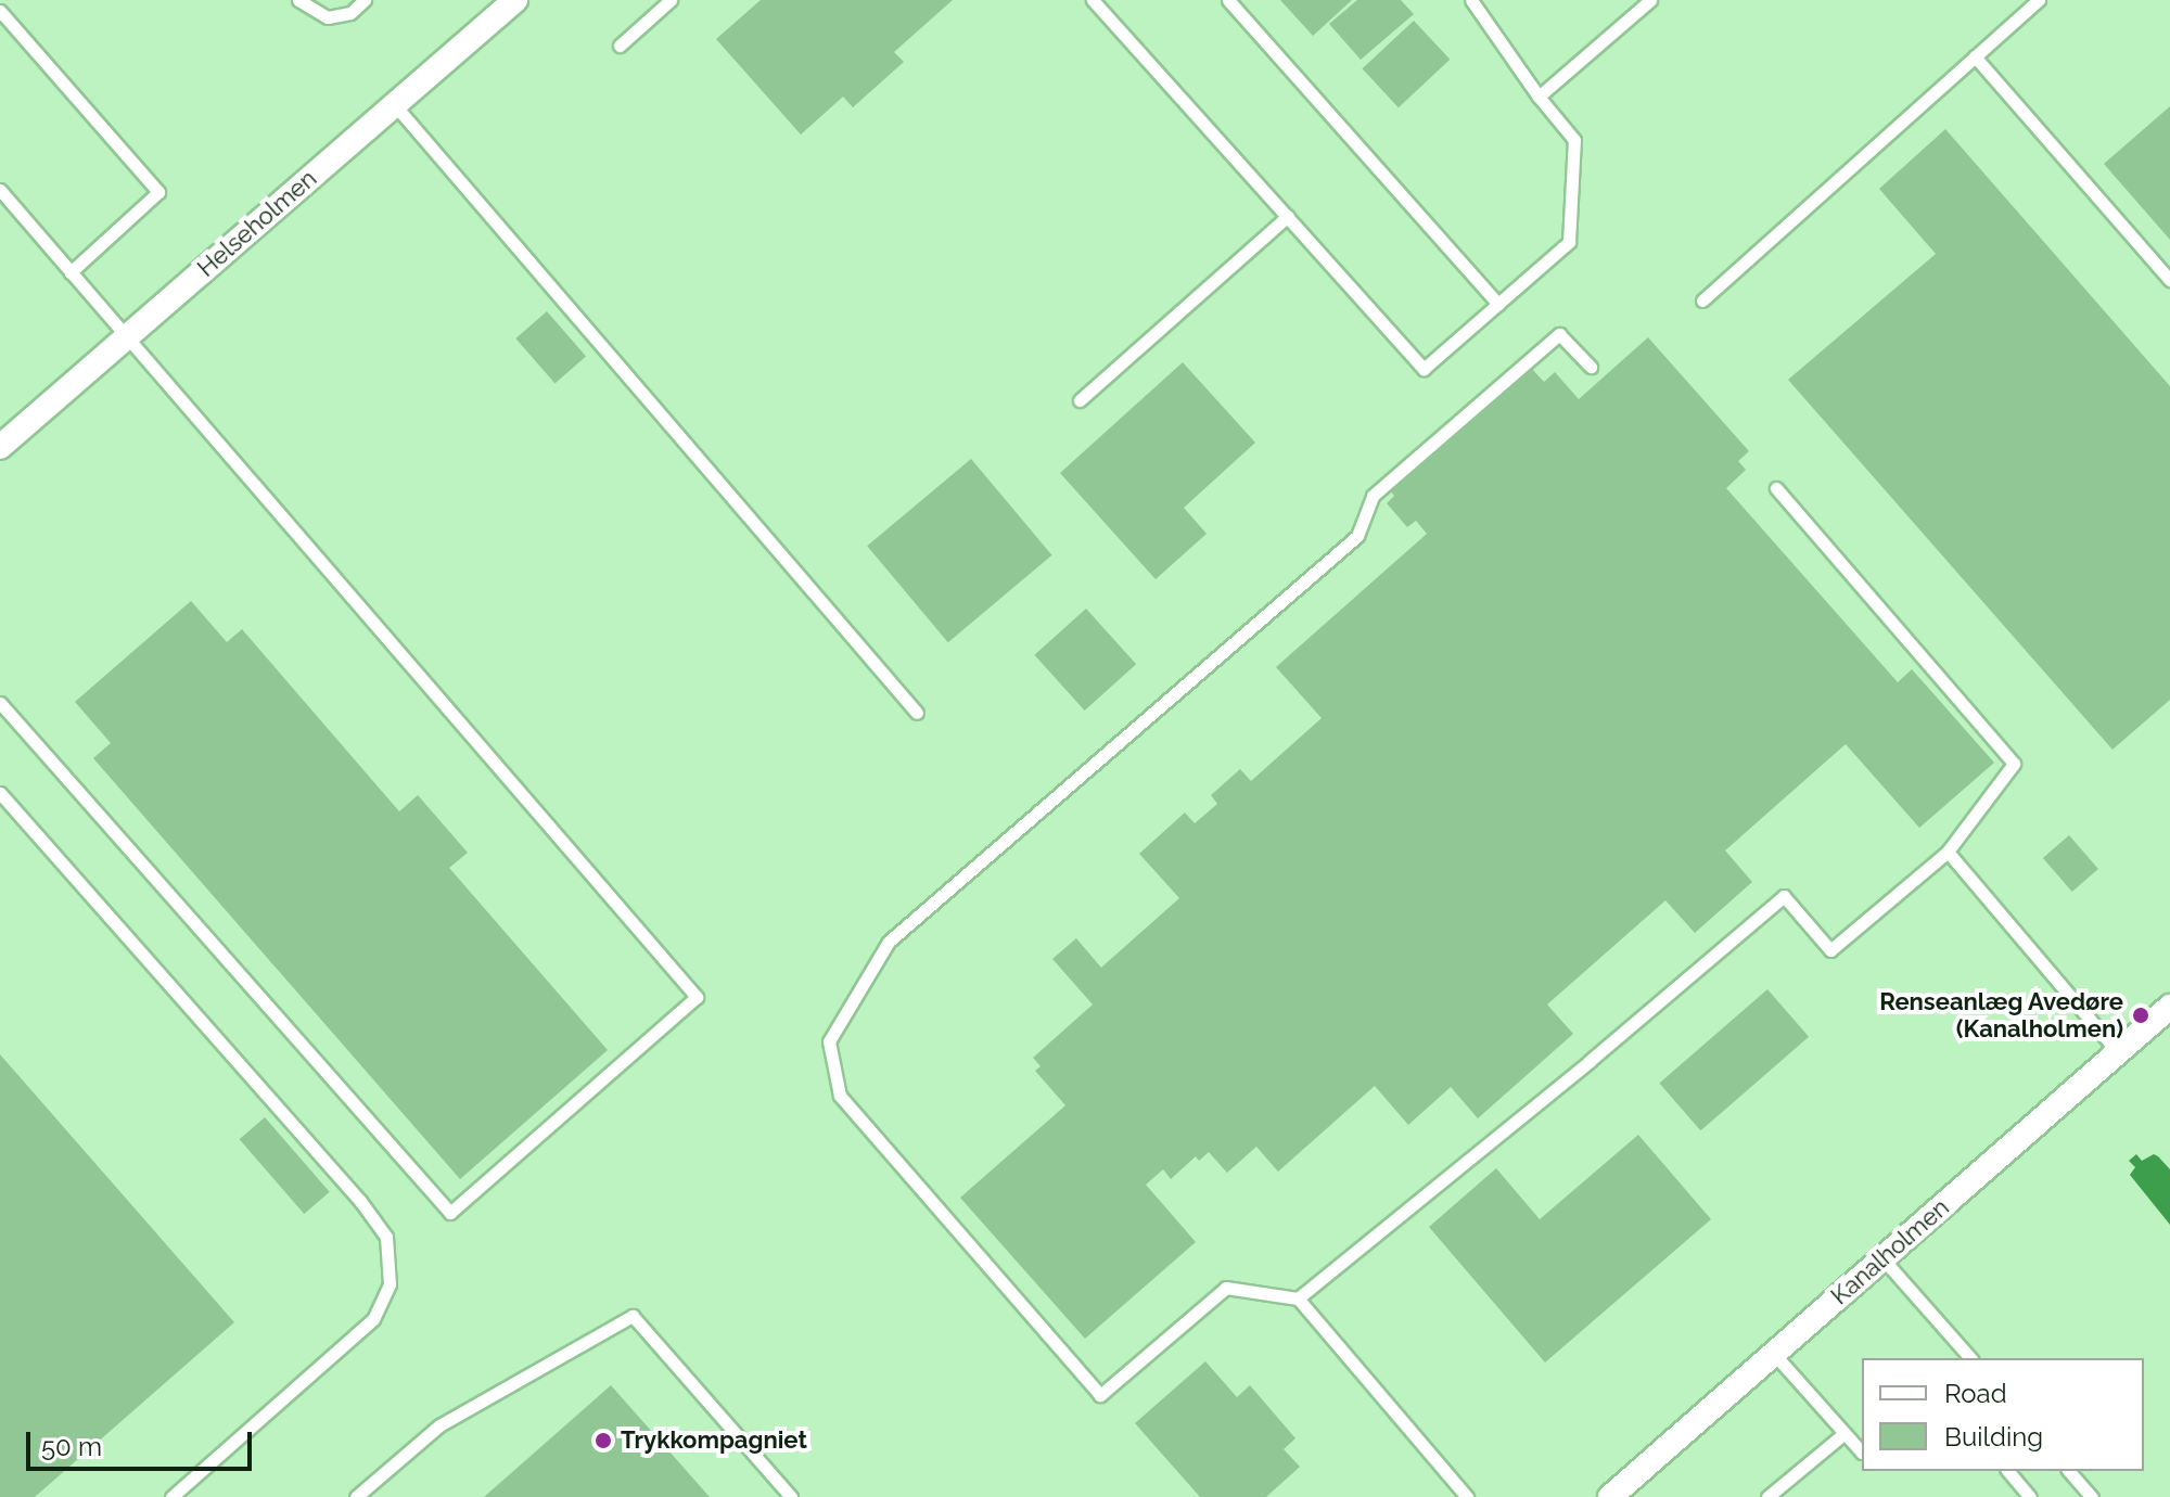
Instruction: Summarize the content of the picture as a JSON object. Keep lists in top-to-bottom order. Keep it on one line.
{"streets":{"street":["Helseholmen","Kanalholmen"]},"places":["Renseanlæg Avedøre (Kanalholmen)","Trykkompagniet"],"legend":["Road","Building"],"scale_bar":"50 m"}
